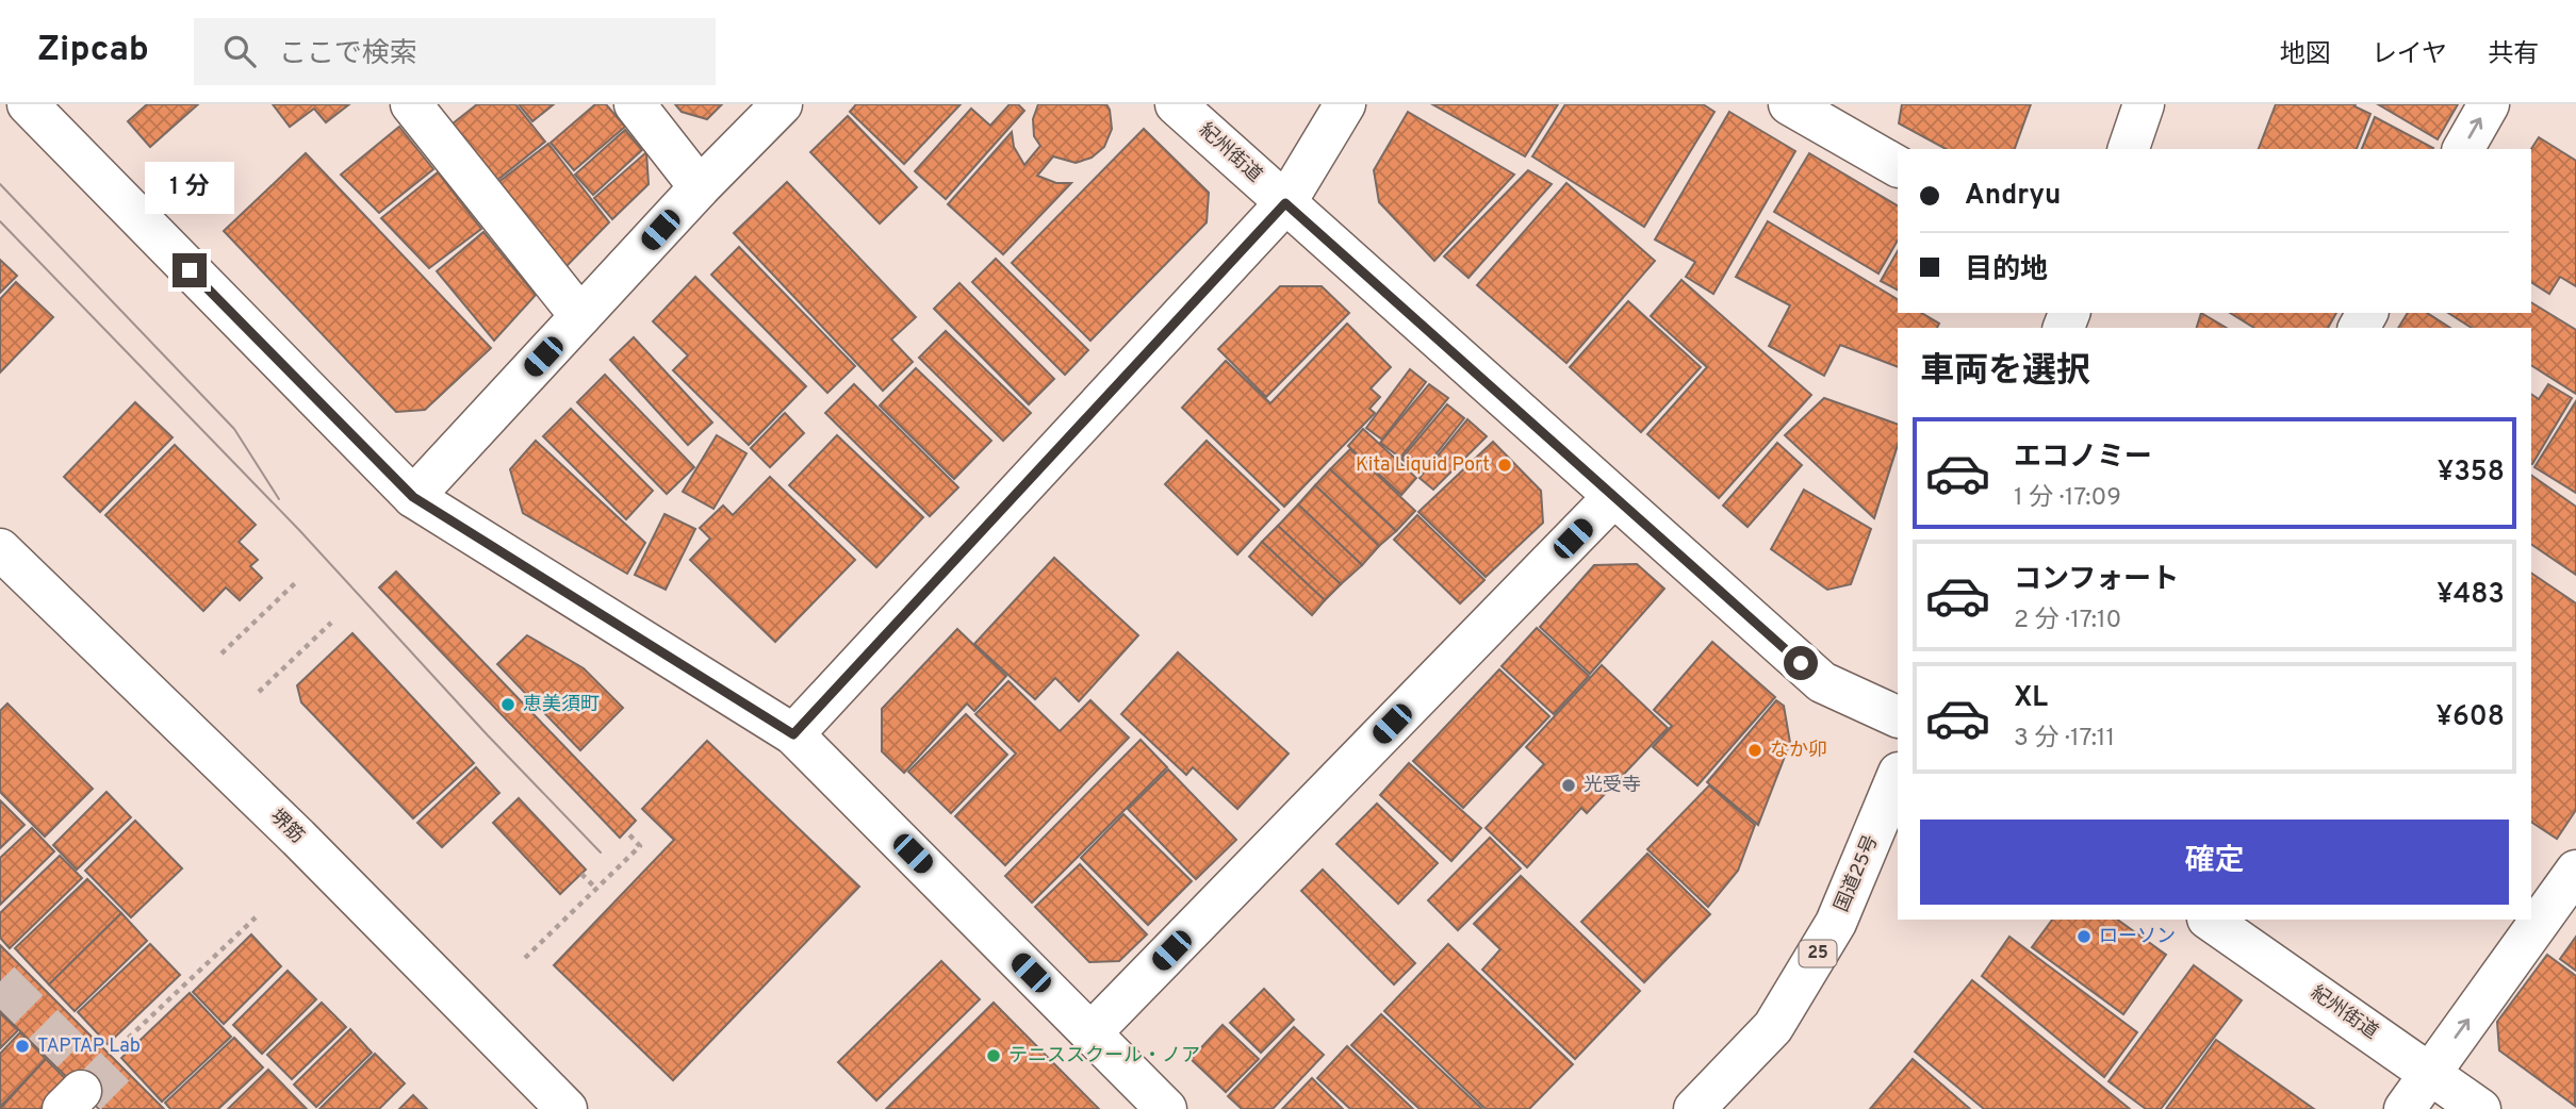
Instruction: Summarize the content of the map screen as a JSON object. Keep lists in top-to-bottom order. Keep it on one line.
{"streets":{"main road":["紀州街道","堺筋","国道25号","25"]},"places":["Kita Liquid Port","恵美須町","なか卯","光受寺","ローソン","TAPTAP Lab","テニススクール・ノア"],"page":{"header":"Zipcab","search":"ここで検索","nav":["地図","レイヤ","共有"],"banner":["Andryu","目的地"],"bubble":"1 分","heading":"車両を選択","list":[{"name":"エコノミー","note":"1 分 · 17:09","value":"¥358"},{"name":"コンフォート","note":"2 分 · 17:10","value":"¥483"},{"name":"XL","note":"3 分 · 17:11","value":"¥608"}],"buttons":"確定"}}
